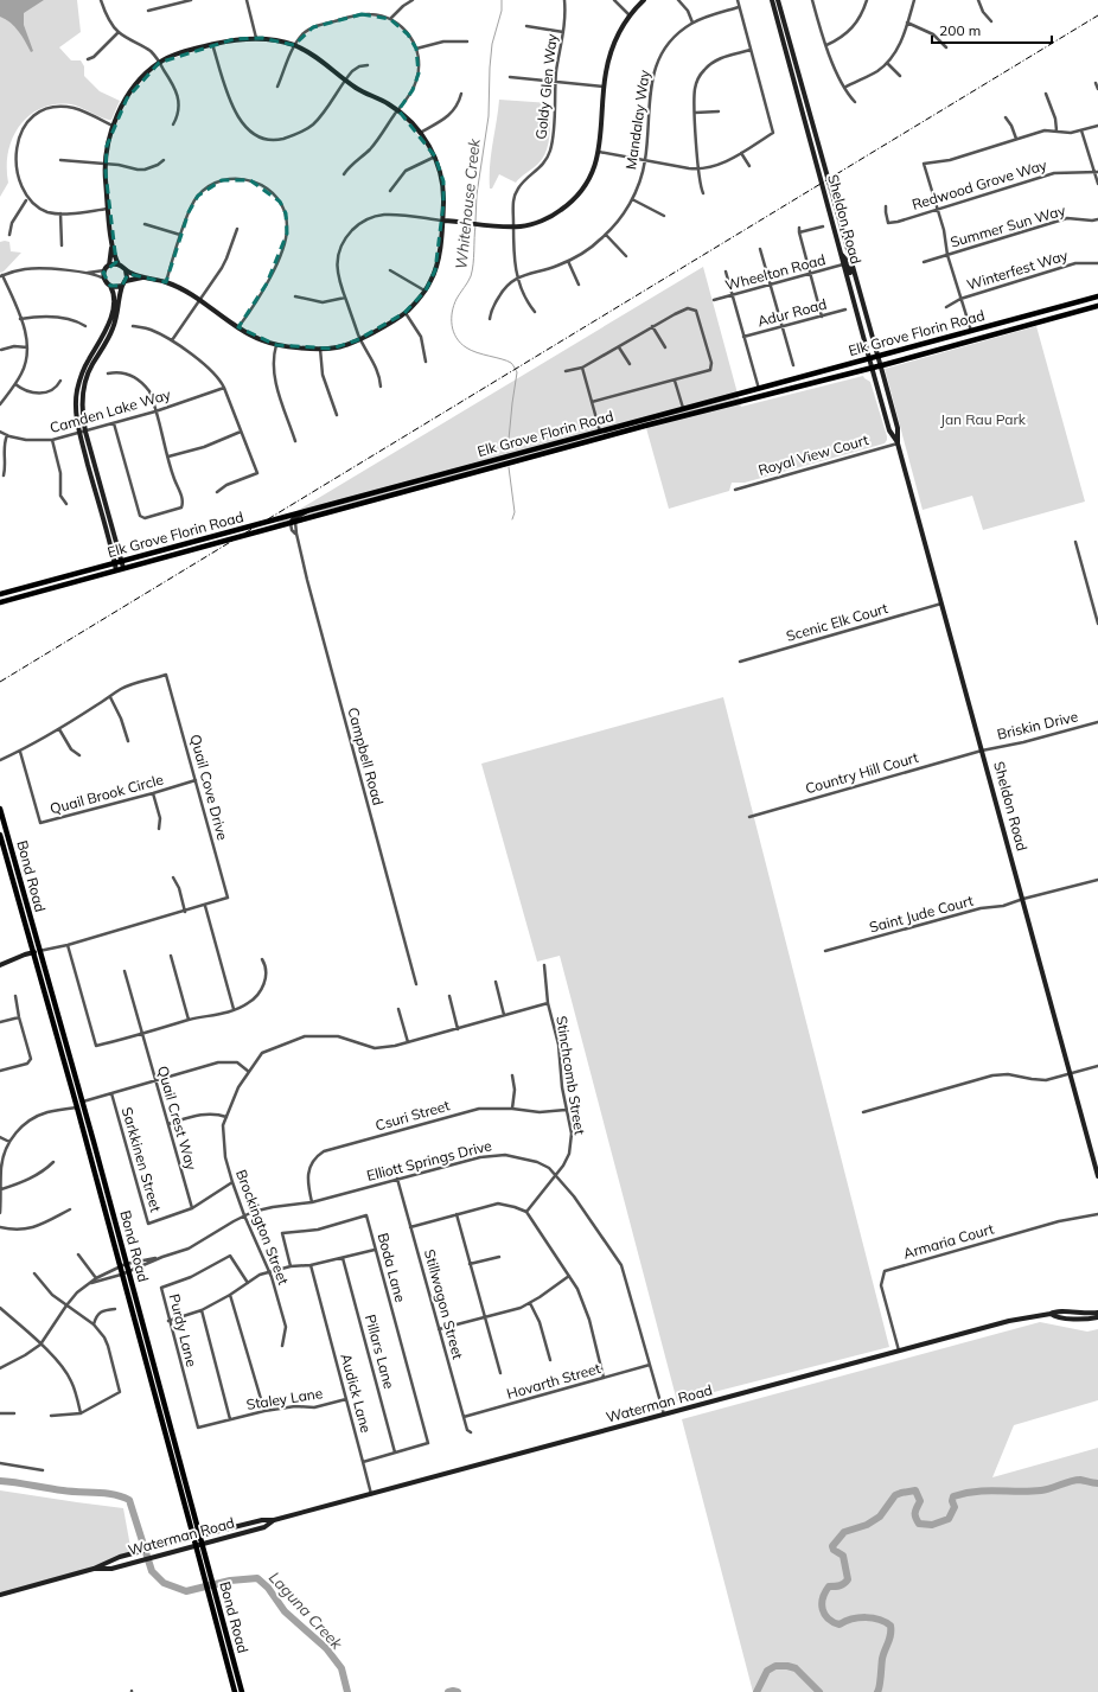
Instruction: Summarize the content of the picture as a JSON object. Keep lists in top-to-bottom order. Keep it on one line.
{"streets":{"main road":["Sheldon Road","Elk Grove Florin Road","Bond Road","Waterman Road"],"street":["Goldy Glen Way","Mandalay Way","Redwood Grove Way","Summer Sun Way","Winterfest Way","Wheelton Road","Adur Road","Camden Lake Way","Royal View Court","Scenic Elk Court","Briskin Drive","Campbell Road","Country Hill Court","Quail Cove Drive","Quail Brook Circle","Saint Jude Court","Stinchcomb Street","Csuri Street","Quail Crest Way","Sarkkinen Street","Elliott Springs Drive","Brockington Street","Armaria Court","Boda Lane","Stillwagon Street","Purdy Lane","Pillars Lane","Hovarth Street","Audick Lane","Staley Lane"]},"crossings":[["Goldy Glen Way","Mandalay Way"],["Sheldon Road","Wheelton Road"],["Sheldon Road","Elk Grove Florin Road"],["Sheldon Road","Royal View Court"],["Sheldon Road","Scenic Elk Court"],["Sheldon Road","Briskin Drive"],["Sheldon Road","Country Hill Court"],["Sheldon Road","Saint Jude Court"],["Elk Grove Florin Road","Campbell Road"],["Briskin Drive","Country Hill Court"],["Quail Cove Drive","Quail Brook Circle"],["Quail Cove Drive","Bond Road"],["Bond Road","Waterman Road"],["Stinchcomb Street","Csuri Street"],["Stinchcomb Street","Elliott Springs Drive"],["Stinchcomb Street","Brockington Street"],["Csuri Street","Elliott Springs Drive"],["Quail Crest Way","Sarkkinen Street"],["Sarkkinen Street","Brockington Street"],["Elliott Springs Drive","Brockington Street"],["Elliott Springs Drive","Stillwagon Street"],["Elliott Springs Drive","Hovarth Street"],["Elliott Springs Drive","Waterman Road"],["Armaria Court","Waterman Road"],["Boda Lane","Pillars Lane"],["Stillwagon Street","Hovarth Street"],["Purdy Lane","Staley Lane"],["Audick Lane","Staley Lane"],["Audick Lane","Waterman Road"]],"water":["Whitehouse Creek","Laguna Creek"],"parks":["Jan Rau Park"],"scale_bar":"200 m"}
